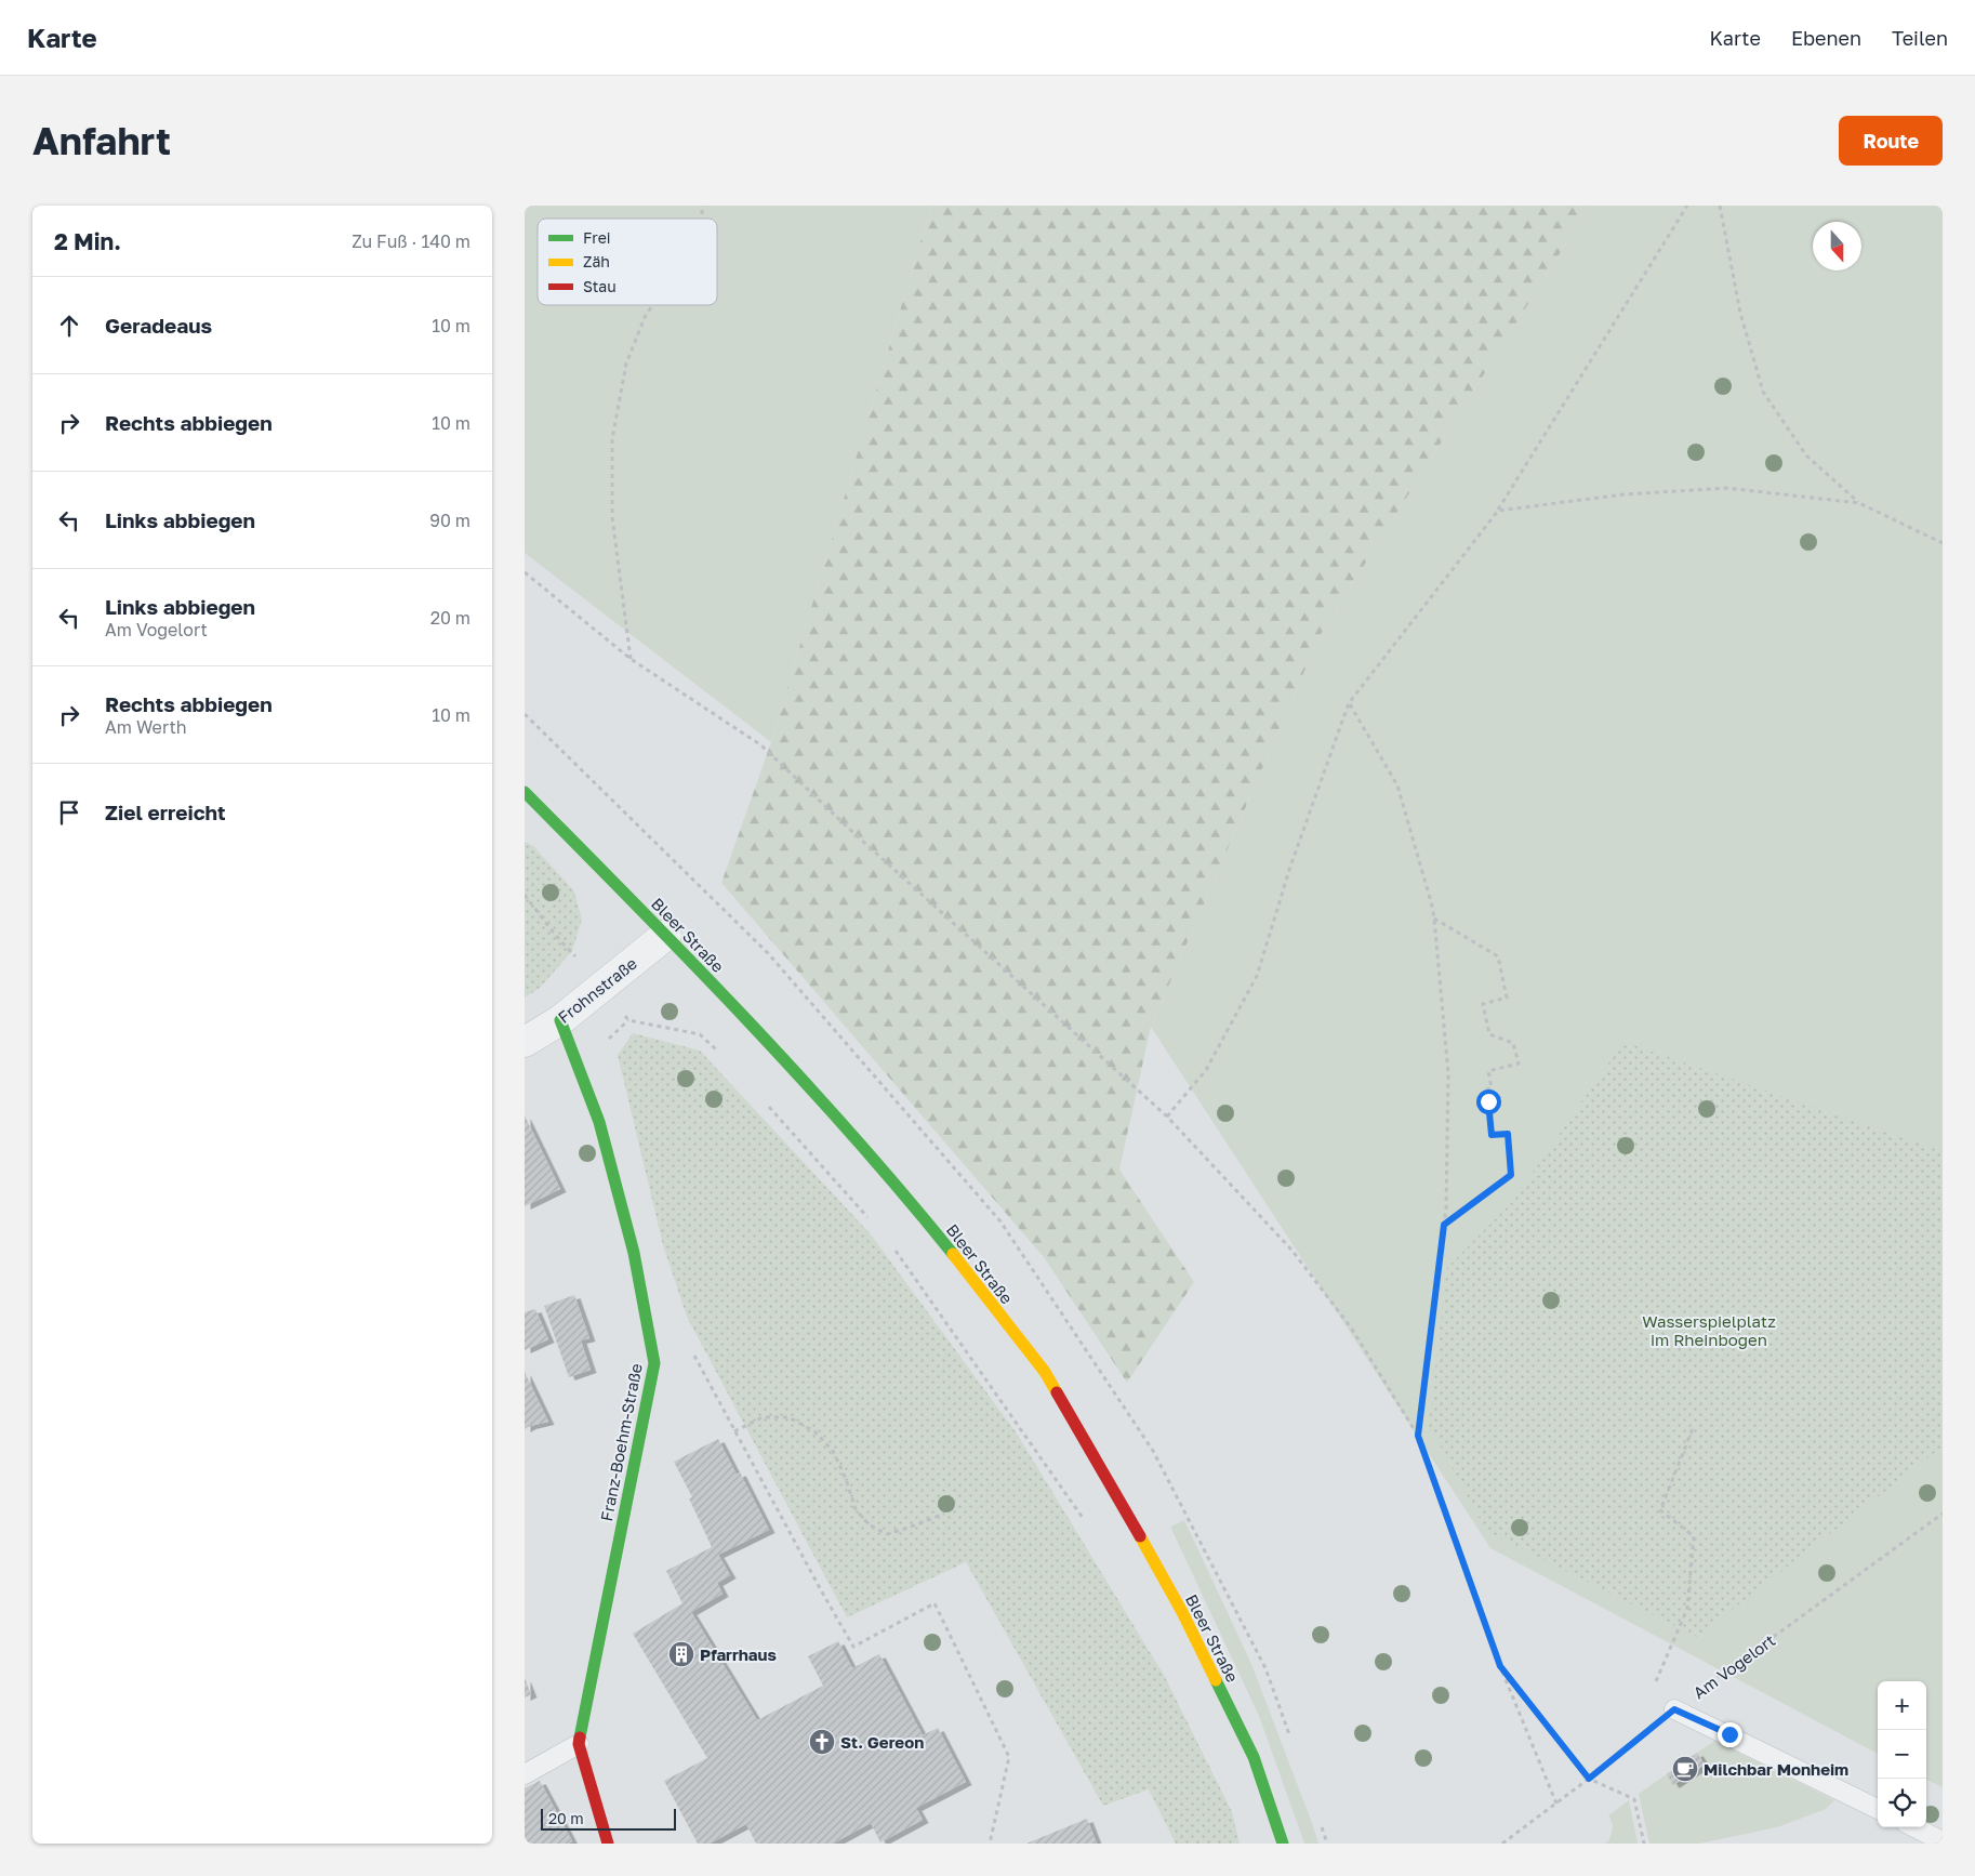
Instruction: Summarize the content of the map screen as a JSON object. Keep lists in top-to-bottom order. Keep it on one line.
{"streets":{"street":["Bleer Straße","Frohnstraße","Franz-Boehm-Straße"],"path":["Am Vogelort"]},"crossings":[["Bleer Straße","Frohnstraße"],["Frohnstraße","Franz-Boehm-Straße"]],"parks":["Wasserspielplatz im Rheinbogen"],"places":{"building":["Pfarrhaus"],"church":["St. Gereon"],"cafe":["Milchbar Monheim"]},"legend":["Frei","Zäh","Stau"],"scale_bar":"20 m","north":"bottom","page":{"header":"Karte","nav":["Karte","Ebenen","Teilen"],"buttons":"Route","title":"Anfahrt","heading":["2 Min.","Zu Fuß · 140 m"],"list":[["Geradeaus","10 m"],["Rechts abbiegen","10 m"],["Links abbiegen","90 m"],["Links abbiegen","Am Vogelort","20 m"],["Rechts abbiegen","Am Werth","10 m"],"Ziel erreicht"],"map_buttons":["+","−"],"scale":"20 m"}}
